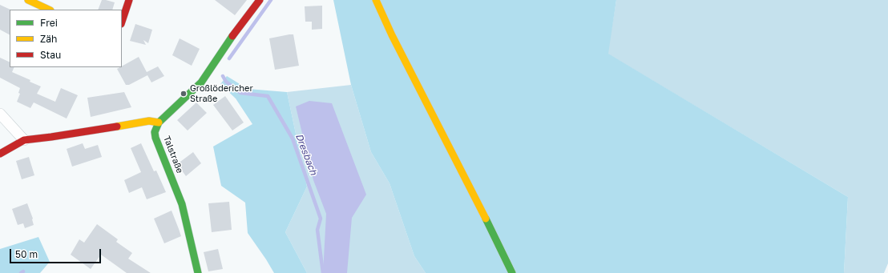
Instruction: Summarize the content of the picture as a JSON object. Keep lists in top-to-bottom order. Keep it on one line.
{"streets":{"street":["Talstraße"]},"water":["Dresbach"],"places":["Großlödericher Straße"],"legend":["Frei","Zäh","Stau"],"scale_bar":"50 m"}
